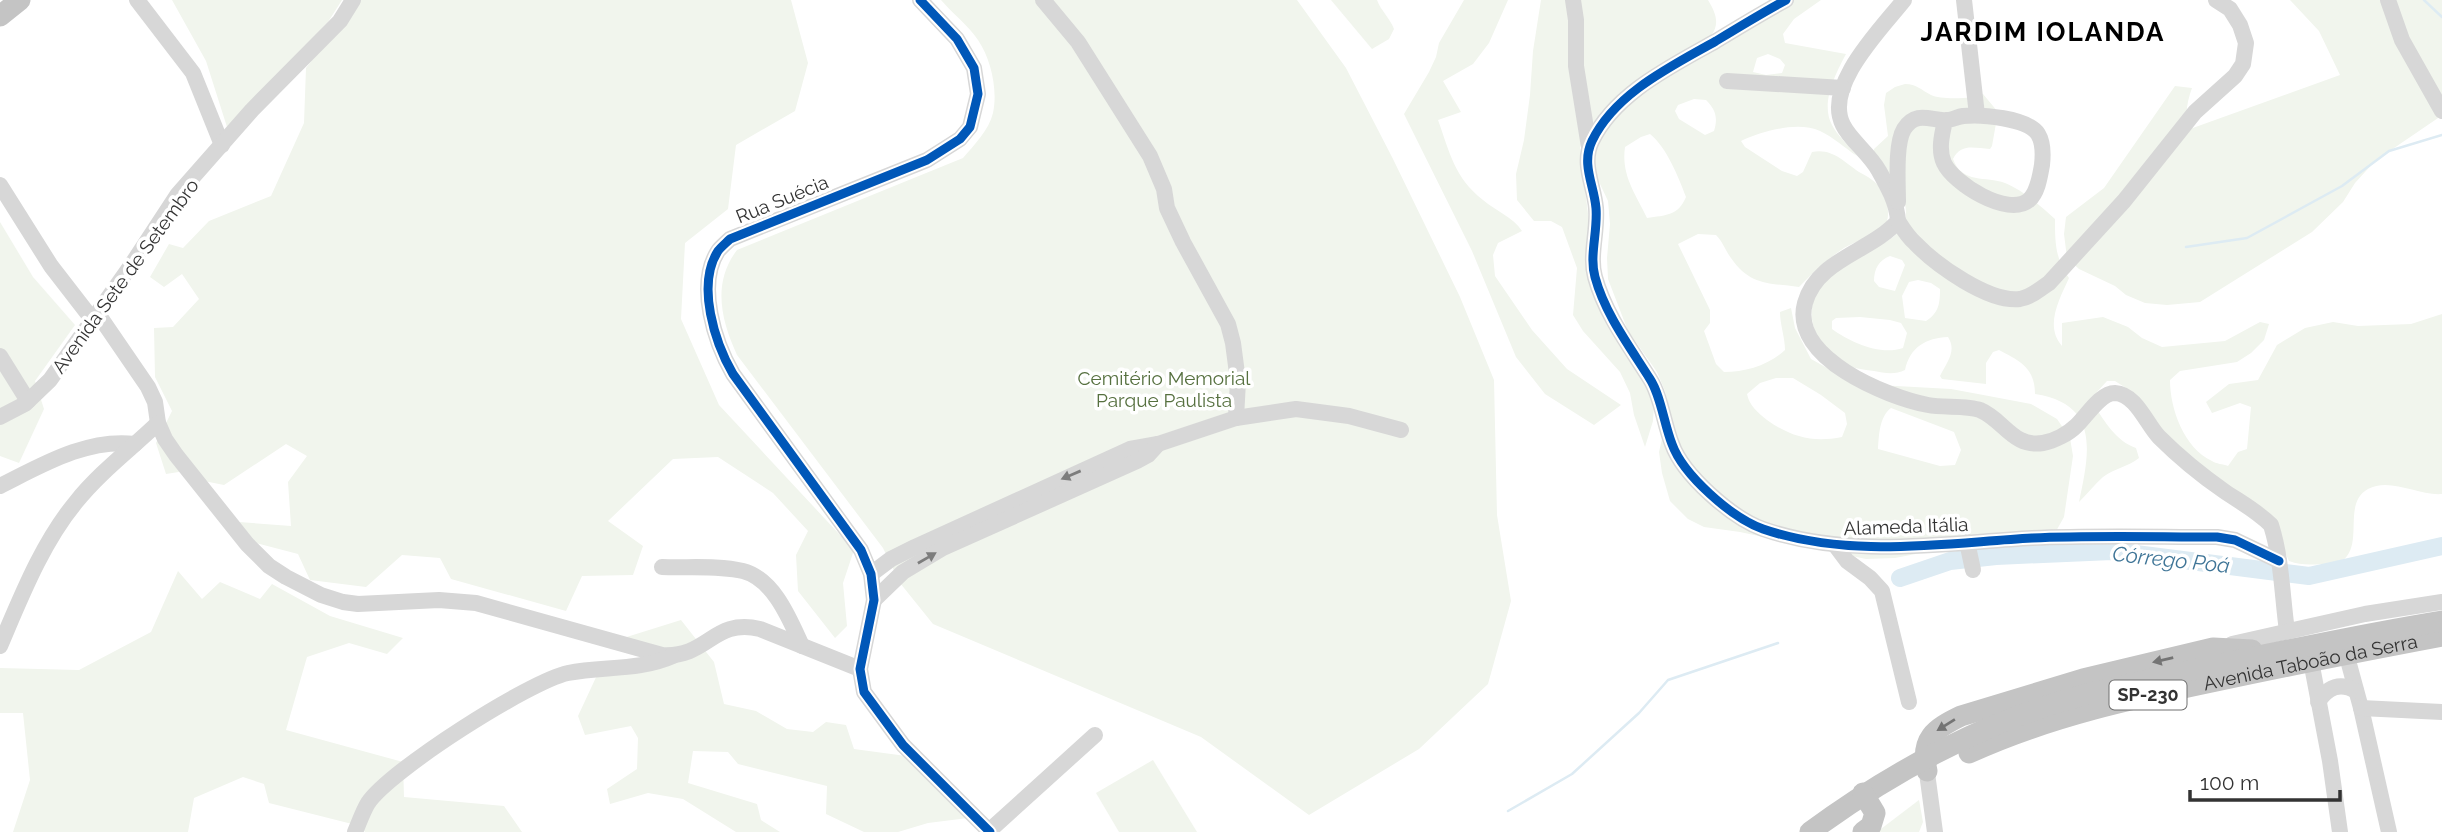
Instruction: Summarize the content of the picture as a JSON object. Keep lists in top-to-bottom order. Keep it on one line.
{"streets":{"highway":["Avenida Taboão da Serra","SP-230"],"street":["Rua Suécia","Avenida Sete de Setembro","Alameda Itália"]},"districts":["JARDIM IOLANDA"],"water":["Córrego Poá"],"parks":["Cemitério Memorial Parque Paulista"],"scale_bar":"100 m"}
